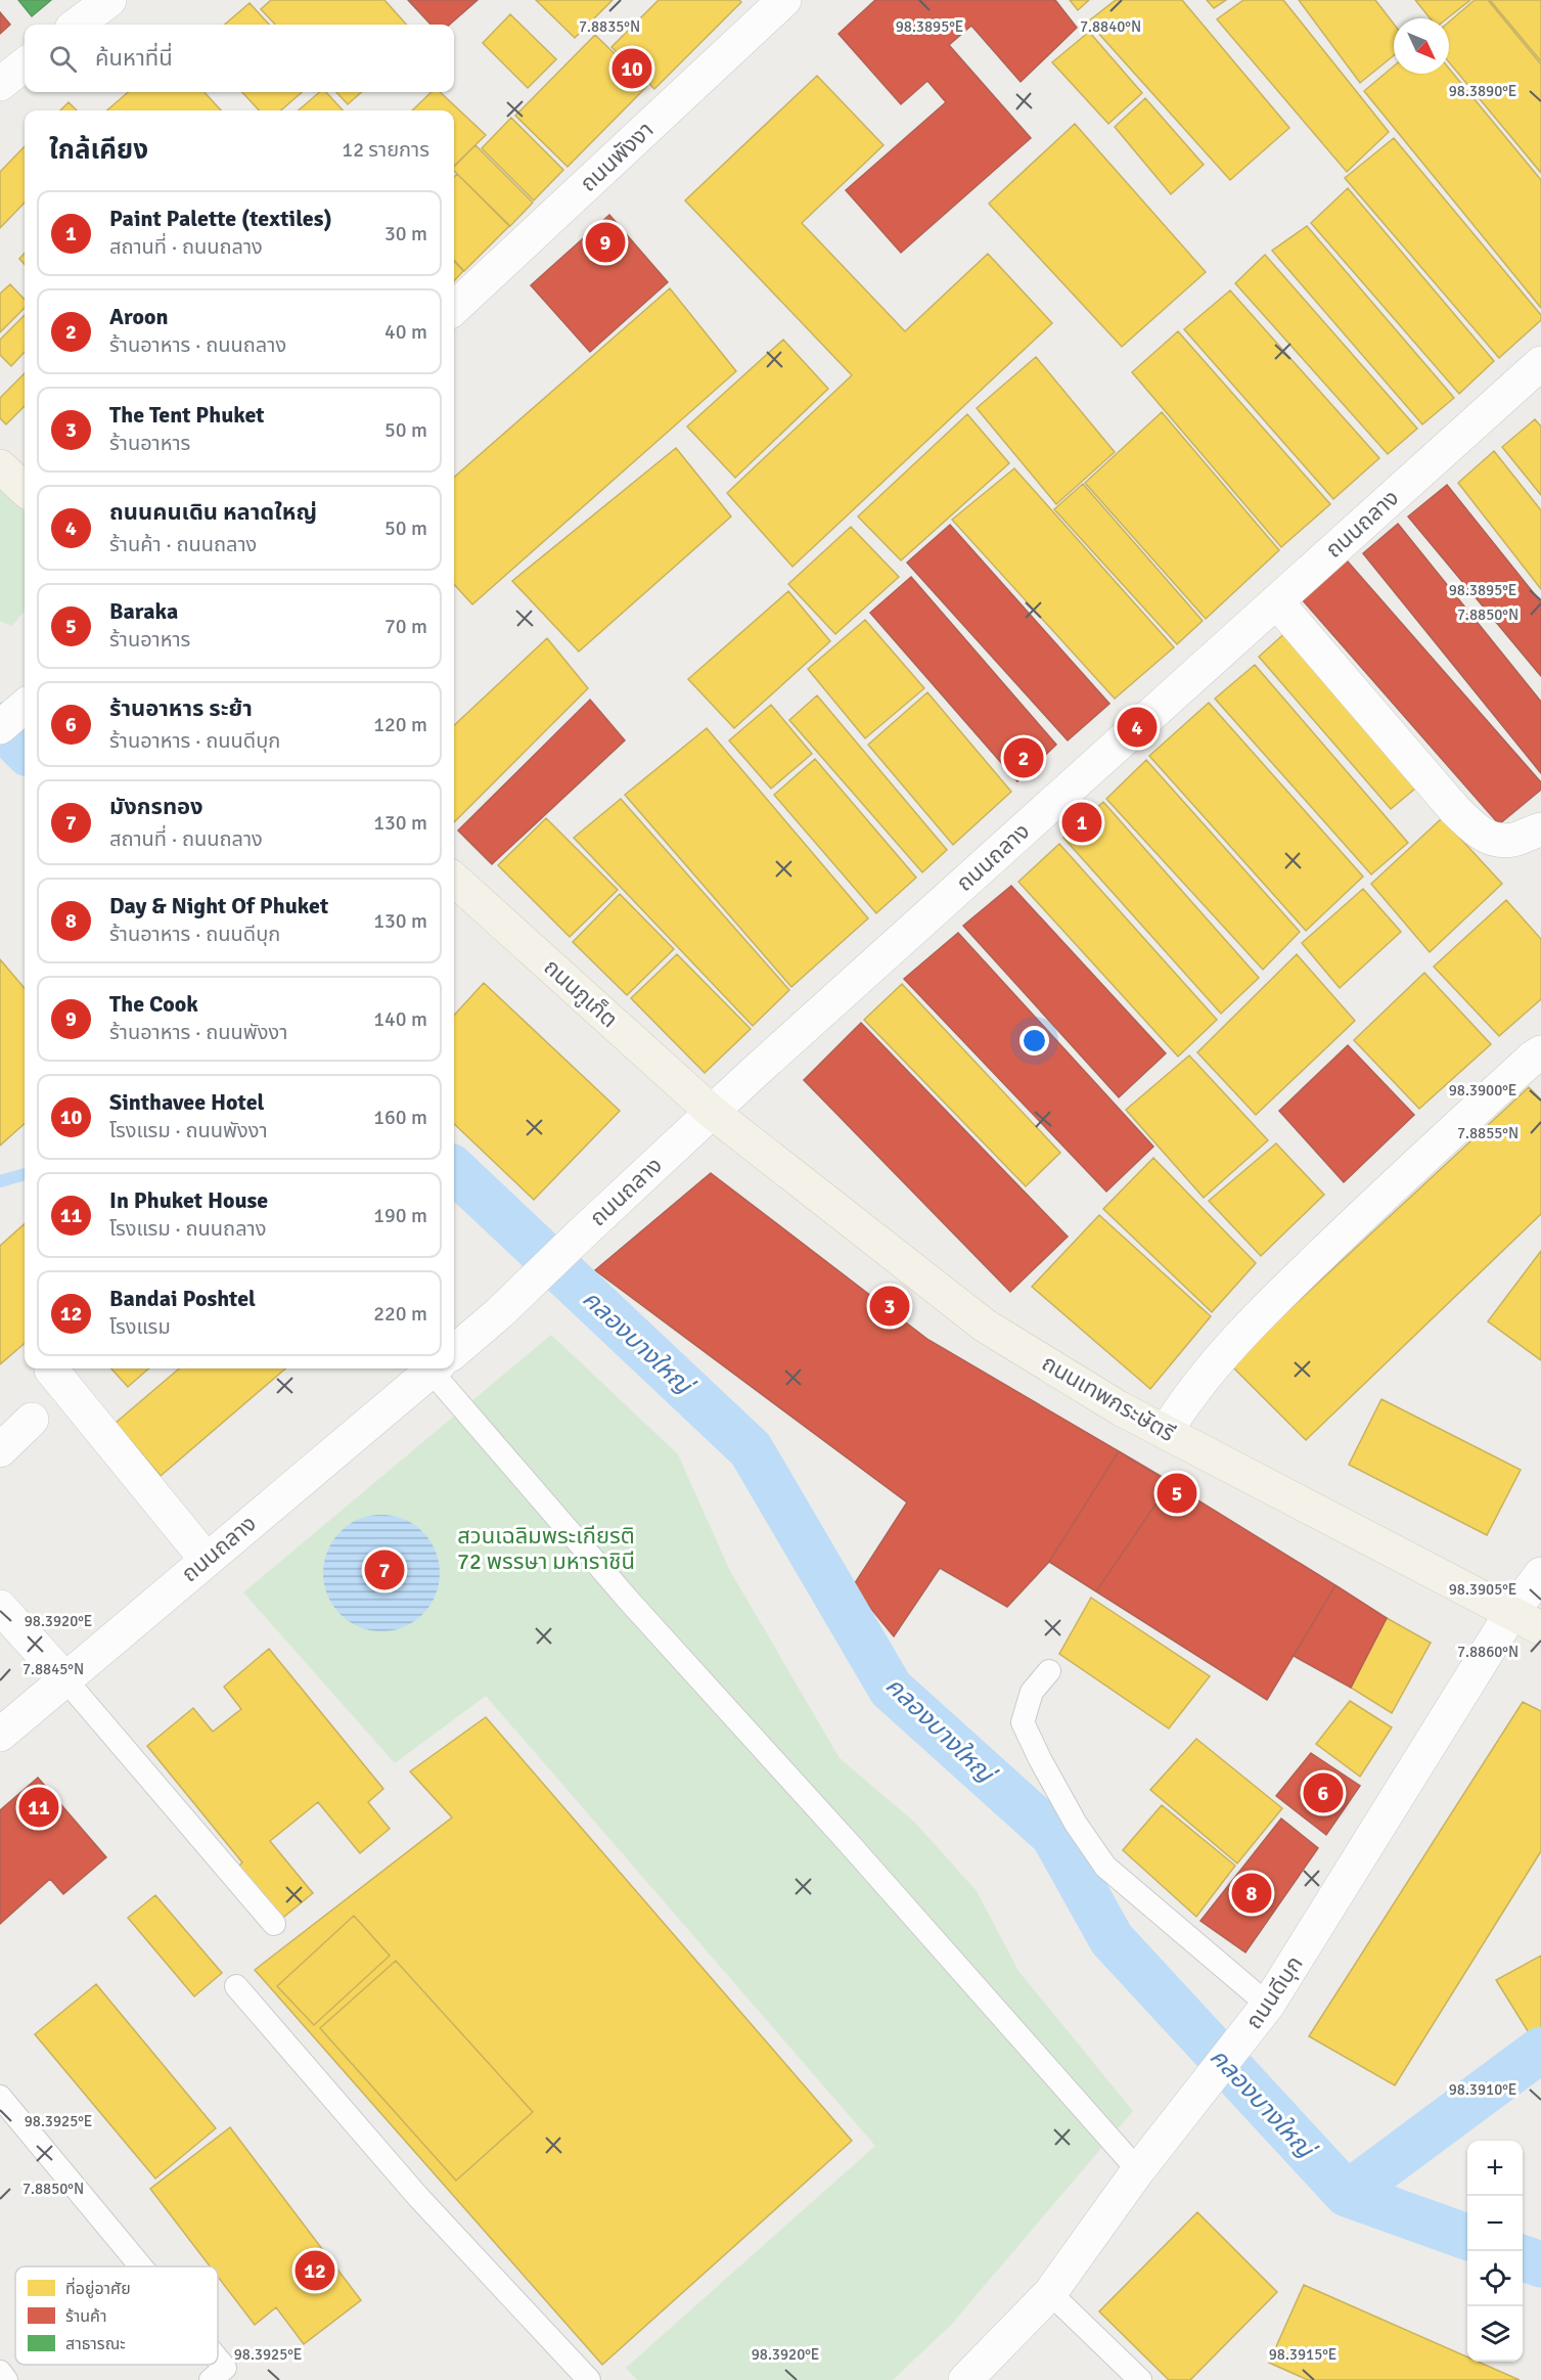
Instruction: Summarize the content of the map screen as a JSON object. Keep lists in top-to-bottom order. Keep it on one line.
{"streets":{"main road":["ถนนภูเก็ต","ถนนเทพกระษัตรี"],"street":["ถนนพังงา","ถนนถลาง","ถนนดีบุก"]},"crossings":[["ถนนถลาง","ถนนภูเก็ต"],["ถนนถลาง","ถนนเทพกระษัตรี"],["ถนนภูเก็ต","ถนนเทพกระษัตรี"],["ถนนเทพกระษัตรี","ถนนดีบุก"]],"water":["คลองบางใหญ่"],"parks":["สวนเฉลิมพระเกียรติ 72 พรรษา มหาราชินี"],"legend":["ที่อยู่อาศัย","ร้านค้า","สาธารณะ"],"north":"bottom right","page":{"search":"ค้นหาที่นี่","pins":["10","9","4","2","1","3","5","7","6","11","8","12"],"heading":["ใกล้เคียง","12 รายการ"],"list":[{"mark":"1","name":"Paint Palette (textiles)","note":"สถานที่ · ถนนถลาง","value":"30 m"},{"mark":"2","name":"Aroon","note":"ร้านอาหาร · ถนนถลาง","value":"40 m"},{"mark":"3","name":"The Tent Phuket","note":"ร้านอาหาร","value":"50 m"},{"mark":"4","name":"ถนนคนเดิน หลาดใหญ่","note":"ร้านค้า · ถนนถลาง","value":"50 m"},{"mark":"5","name":"Baraka","note":"ร้านอาหาร","value":"70 m"},{"mark":"6","name":"ร้านอาหาร ระย้า","note":"ร้านอาหาร · ถนนดีบุก","value":"120 m"},{"mark":"7","name":"มังกรทอง","note":"สถานที่ · ถนนถลาง","value":"130 m"},{"mark":"8","name":"Day & Night Of Phuket","note":"ร้านอาหาร · ถนนดีบุก","value":"130 m"},{"mark":"9","name":"The Cook","note":"ร้านอาหาร · ถนนพังงา","value":"140 m"},{"mark":"10","name":"Sinthavee Hotel","note":"โรงแรม · ถนนพังงา","value":"160 m"},{"mark":"11","name":"In Phuket House","note":"โรงแรม · ถนนถลาง","value":"190 m"},{"mark":"12","name":"Bandai Poshtel","note":"โรงแรม","value":"220 m"}],"map_buttons":["+","−"]},"coordinates":["98.3895°E","7.8835°N","7.8840°N","98.3890°E","7.8850°N","98.3900°E","7.8855°N","98.3905°E","98.3920°E","7.8860°N","7.8845°N","98.3910°E","98.3925°E","98.3915°E"]}
